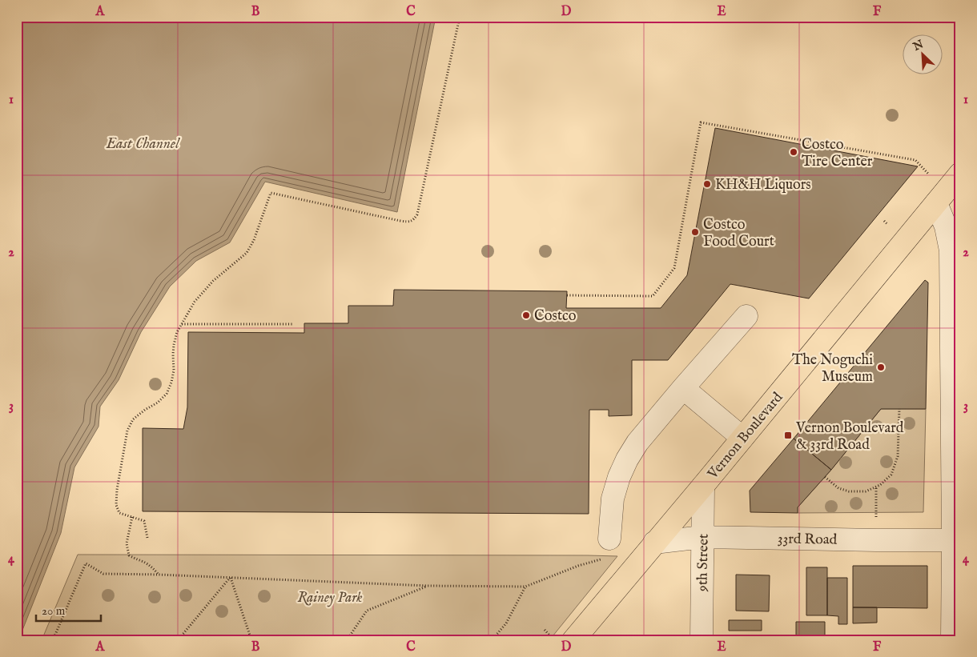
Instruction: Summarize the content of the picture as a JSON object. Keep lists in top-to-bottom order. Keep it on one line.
{"streets":{"main road":["Vernon Boulevard"],"street":["33rd Road","9th Street"]},"crossings":[["Vernon Boulevard","33rd Road"],["Vernon Boulevard","9th Street"],["33rd Road","9th Street"]],"water":["East Channel"],"parks":["Rainey Park"],"places":{"other":["Costco Tire Center","KH&H Liquors","Costco Food Court","Costco","The Noguchi Museum"],"transit":["Vernon Boulevard & 33rd Road"]},"scale_bar":"20 m","north":"top left","grid":{"columns":["A","B","C","D","E","F"],"rows":["1","2","3","4"]}}
